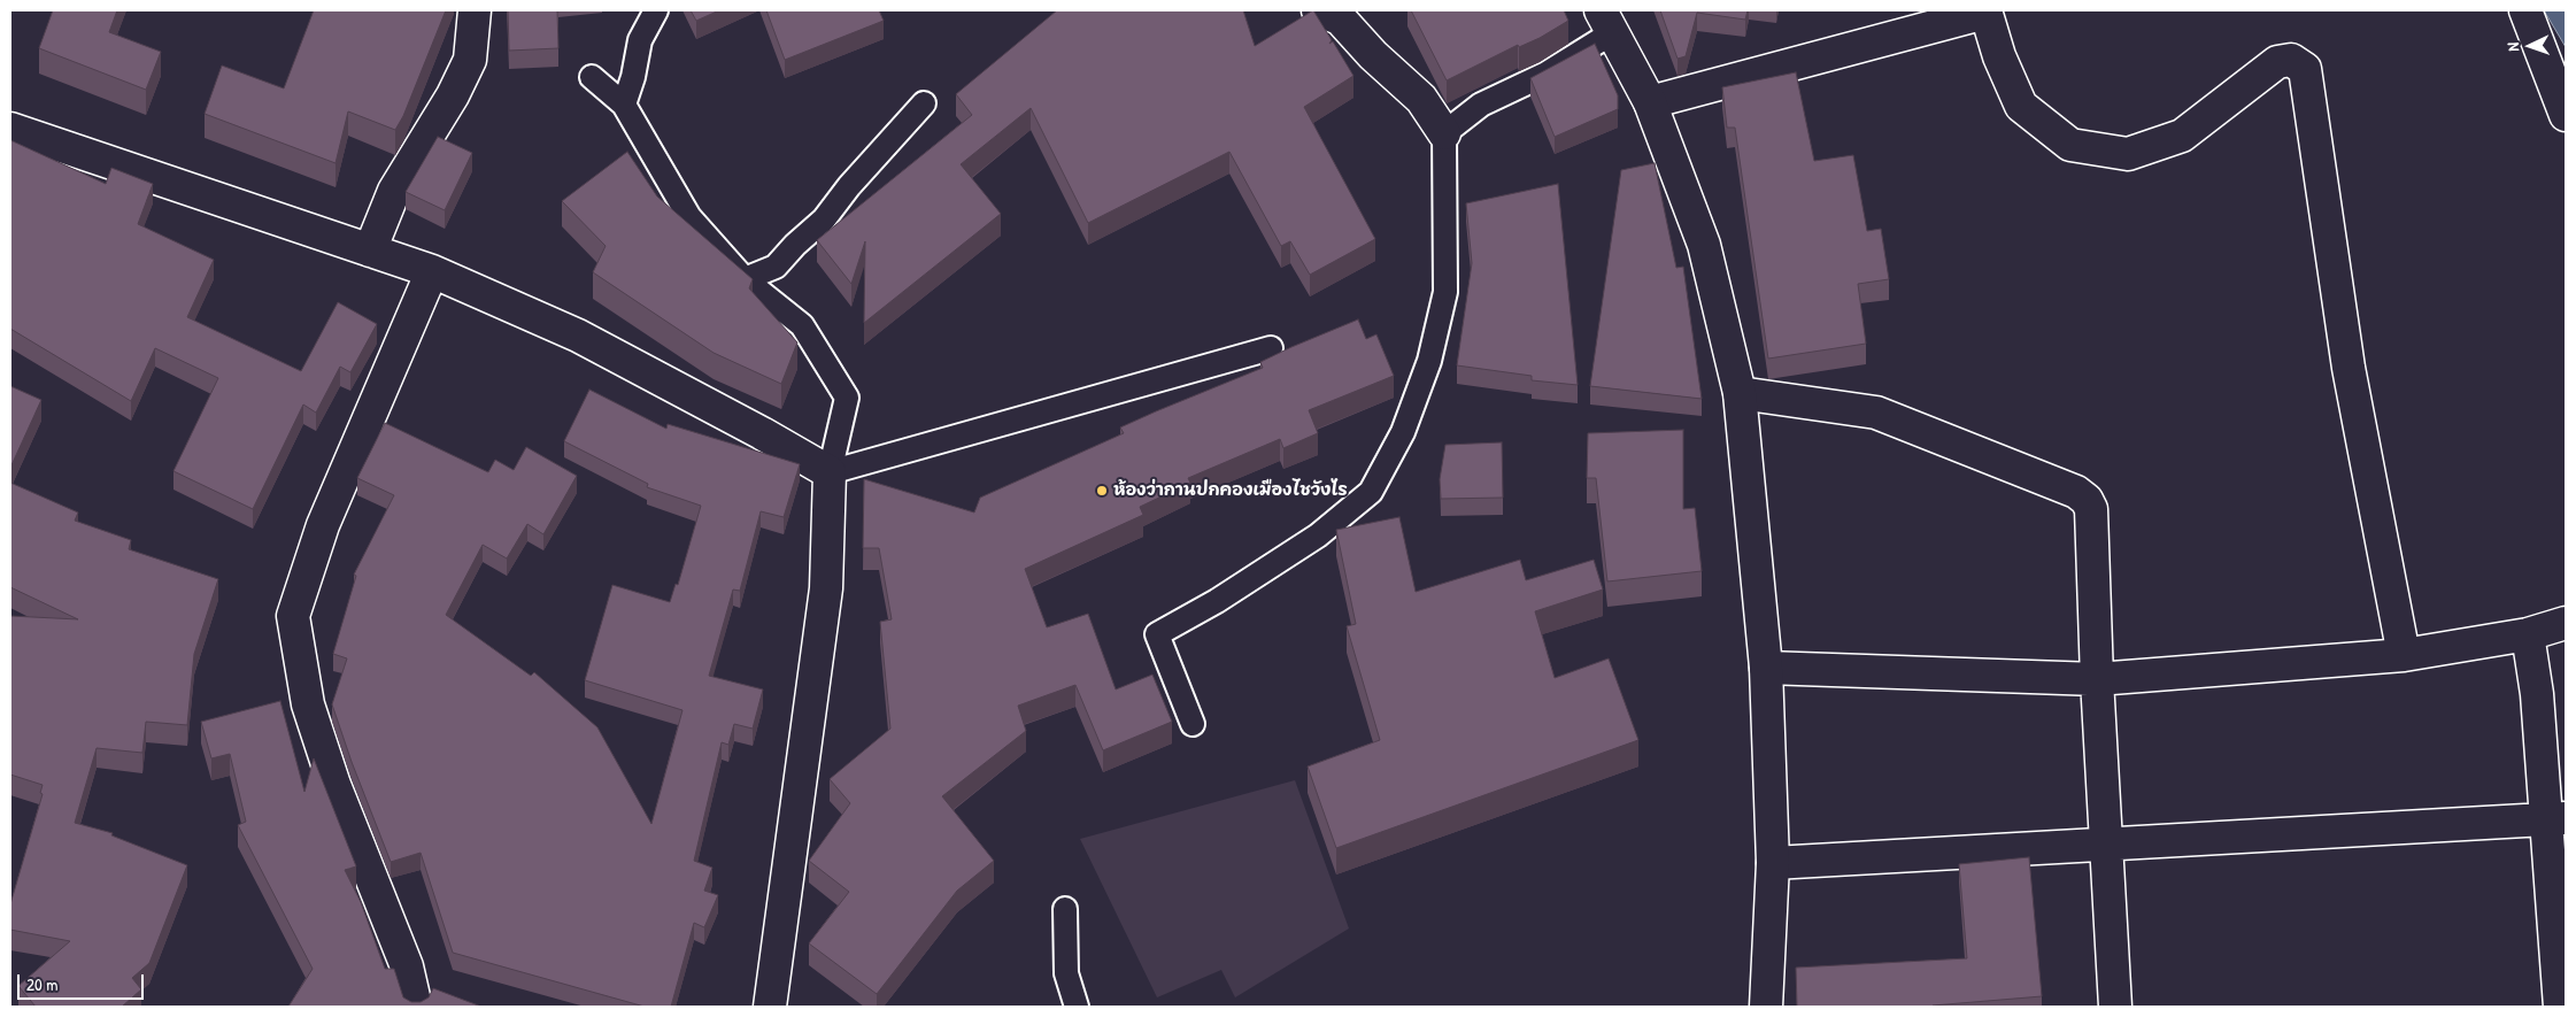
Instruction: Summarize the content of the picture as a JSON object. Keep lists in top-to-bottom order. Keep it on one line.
{"places":["ห้องว่ากานปกคองเมืองไชวังไร"],"scale_bar":"20 m","north":"left"}
